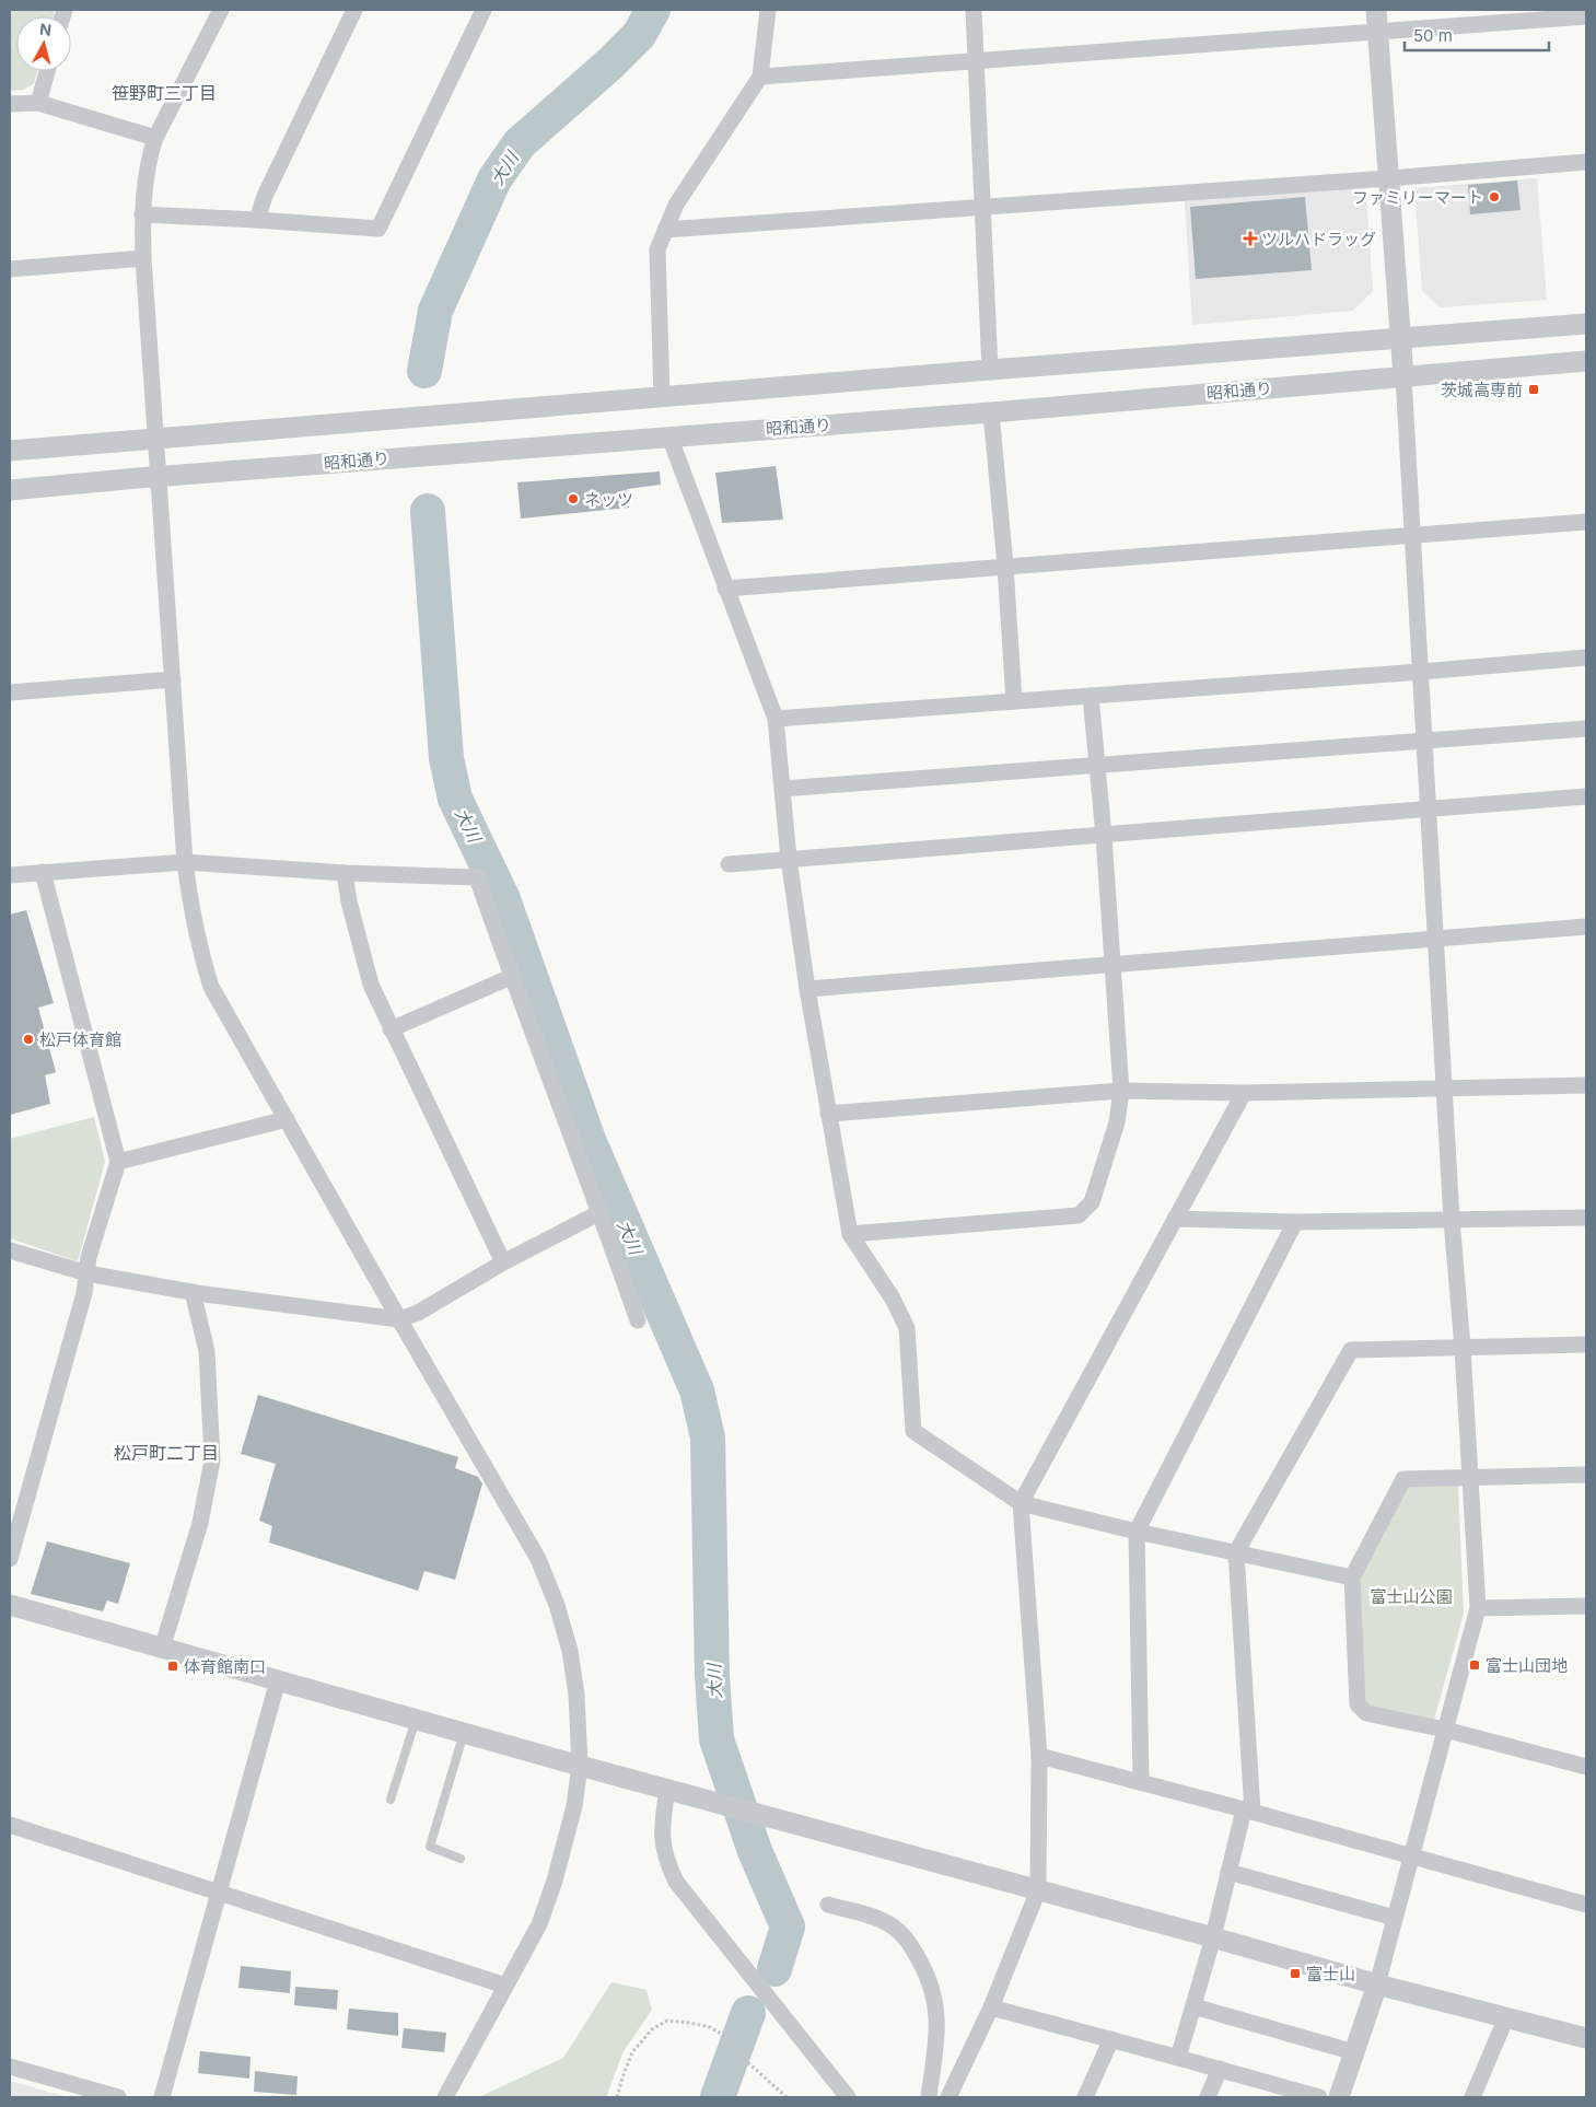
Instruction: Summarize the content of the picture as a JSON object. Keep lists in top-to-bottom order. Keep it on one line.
{"streets":{"street":["昭和通り"]},"districts":["笹野町三丁目","松戸町二丁目"],"water":["大川"],"parks":["富士山公園"],"places":{"other":["ファミリーマート","ネッツ","松戸体育館"],"health":["ツルハドラッグ"],"transit":["茨城高専前","富士山団地","体育館南口","富士山"]},"scale_bar":"50 m","north":"top"}
